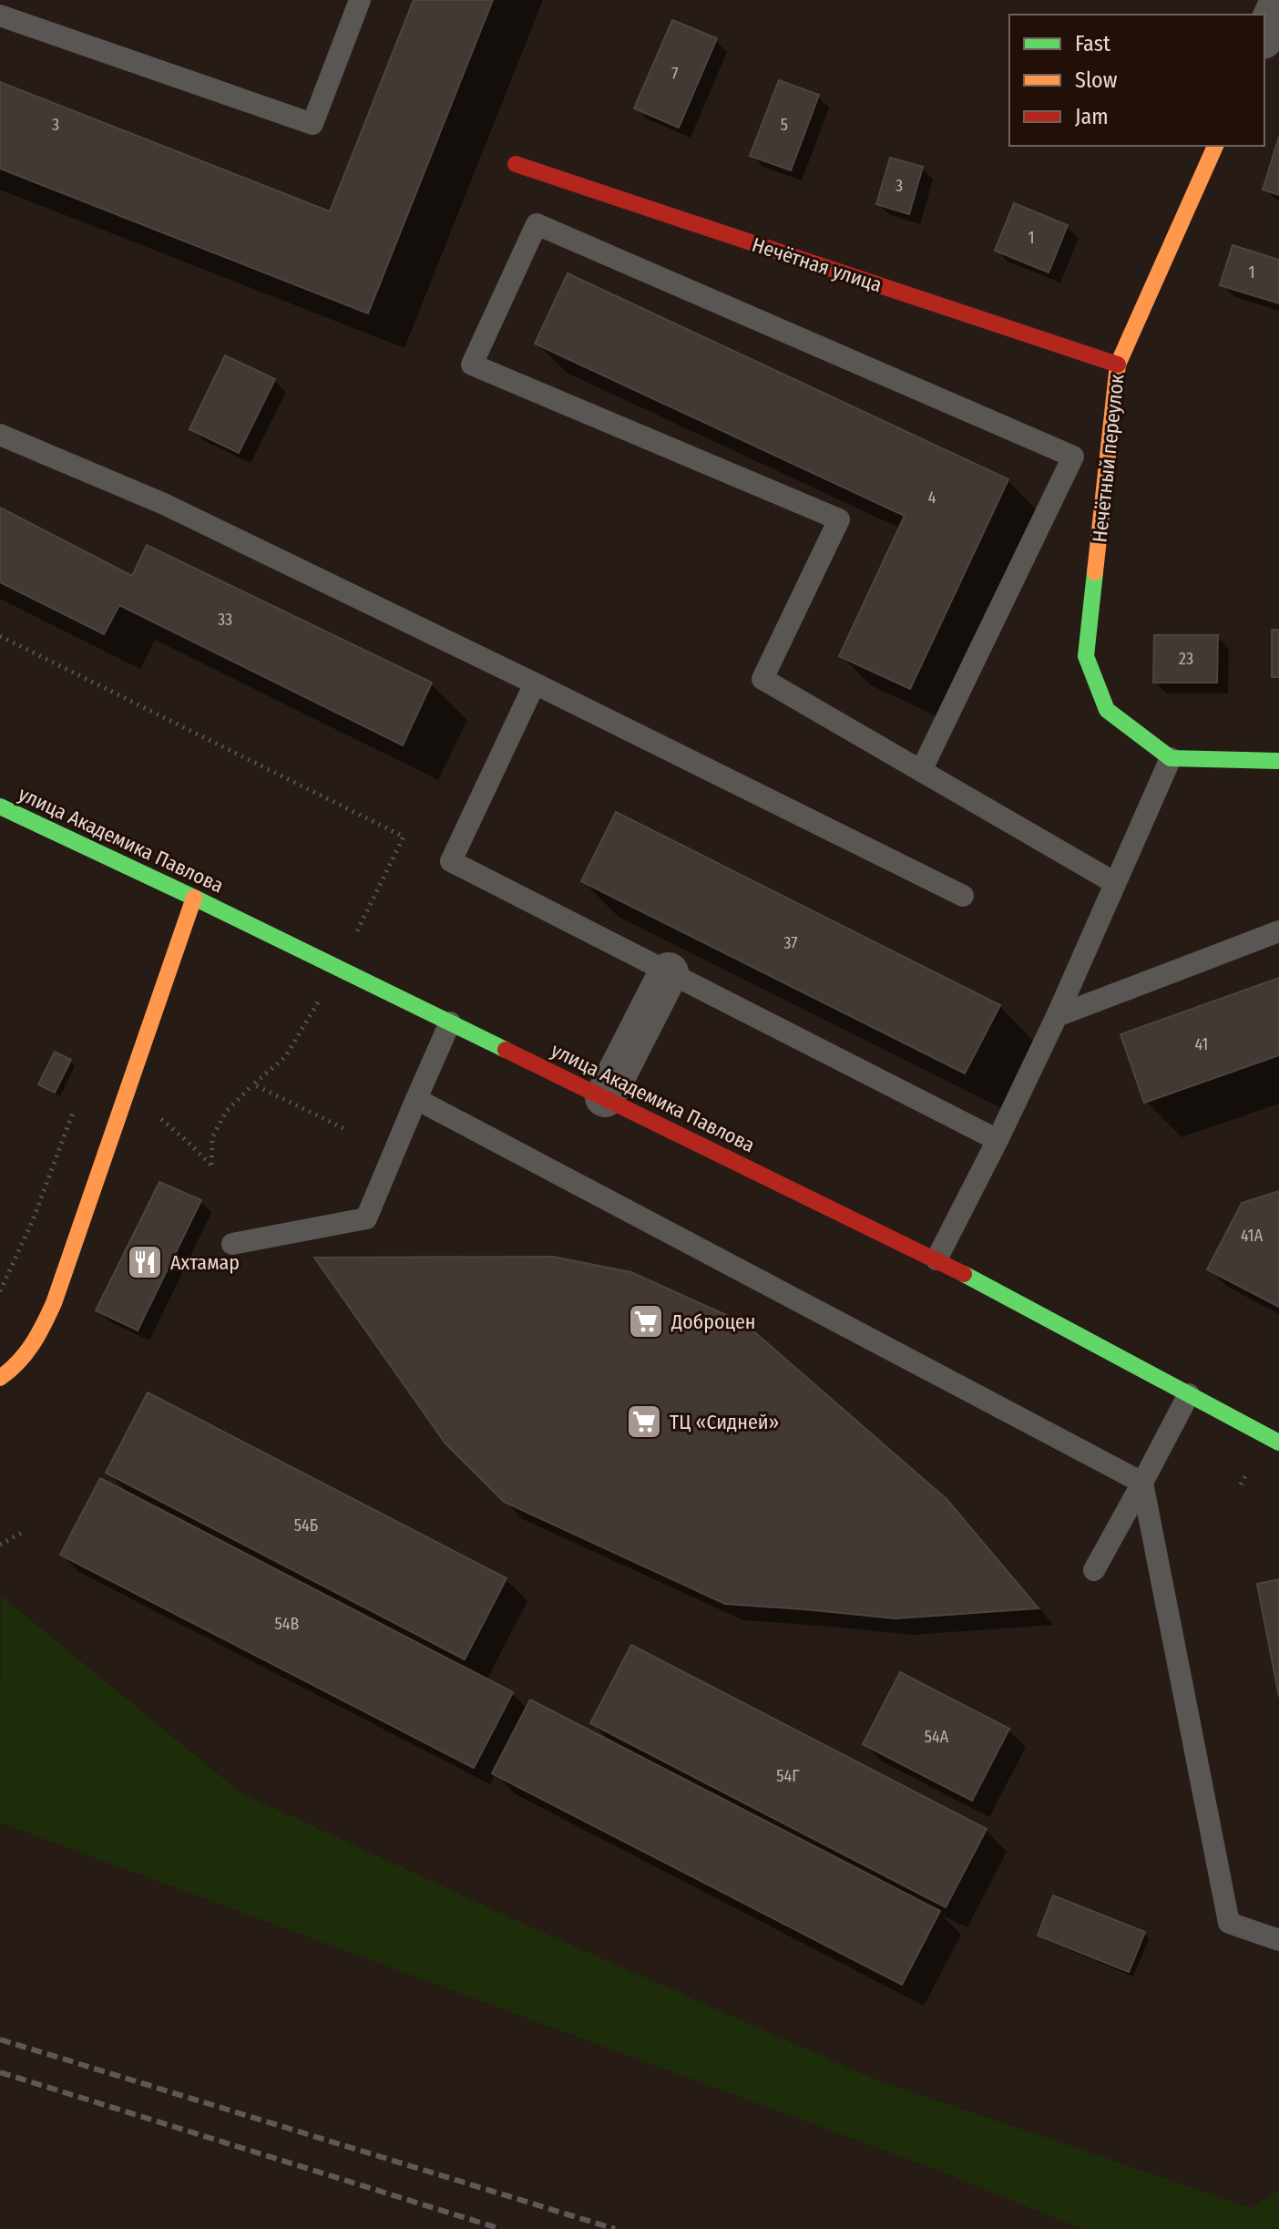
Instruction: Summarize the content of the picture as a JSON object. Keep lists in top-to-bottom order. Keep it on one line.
{"streets":{"main road":["Нечётная улица","Нечётный переулок","улица Академика Павлова"]},"crossings":[["Нечётная улица","Нечётный переулок"]],"places":{"restaurant":["Ахтамар"],"supermarket":["Доброцен","ТЦ «Сидней»"]},"house_numbers":["7","3","5","3","1","1","4","33","23","37","41","41А","54Б","54В","54А","54Г"],"legend":["Fast","Slow","Jam"]}
